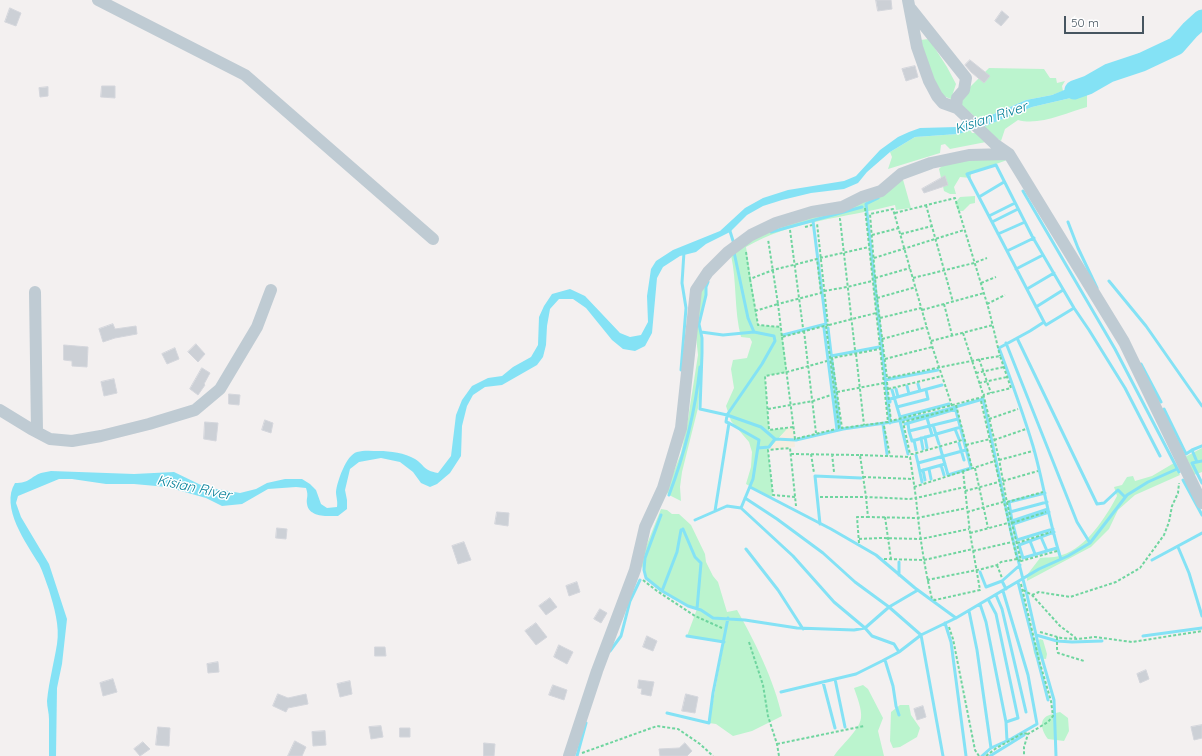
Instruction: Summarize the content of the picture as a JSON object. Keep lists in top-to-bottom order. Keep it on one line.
{"water":["Kisian River"],"scale_bar":"50 m"}
